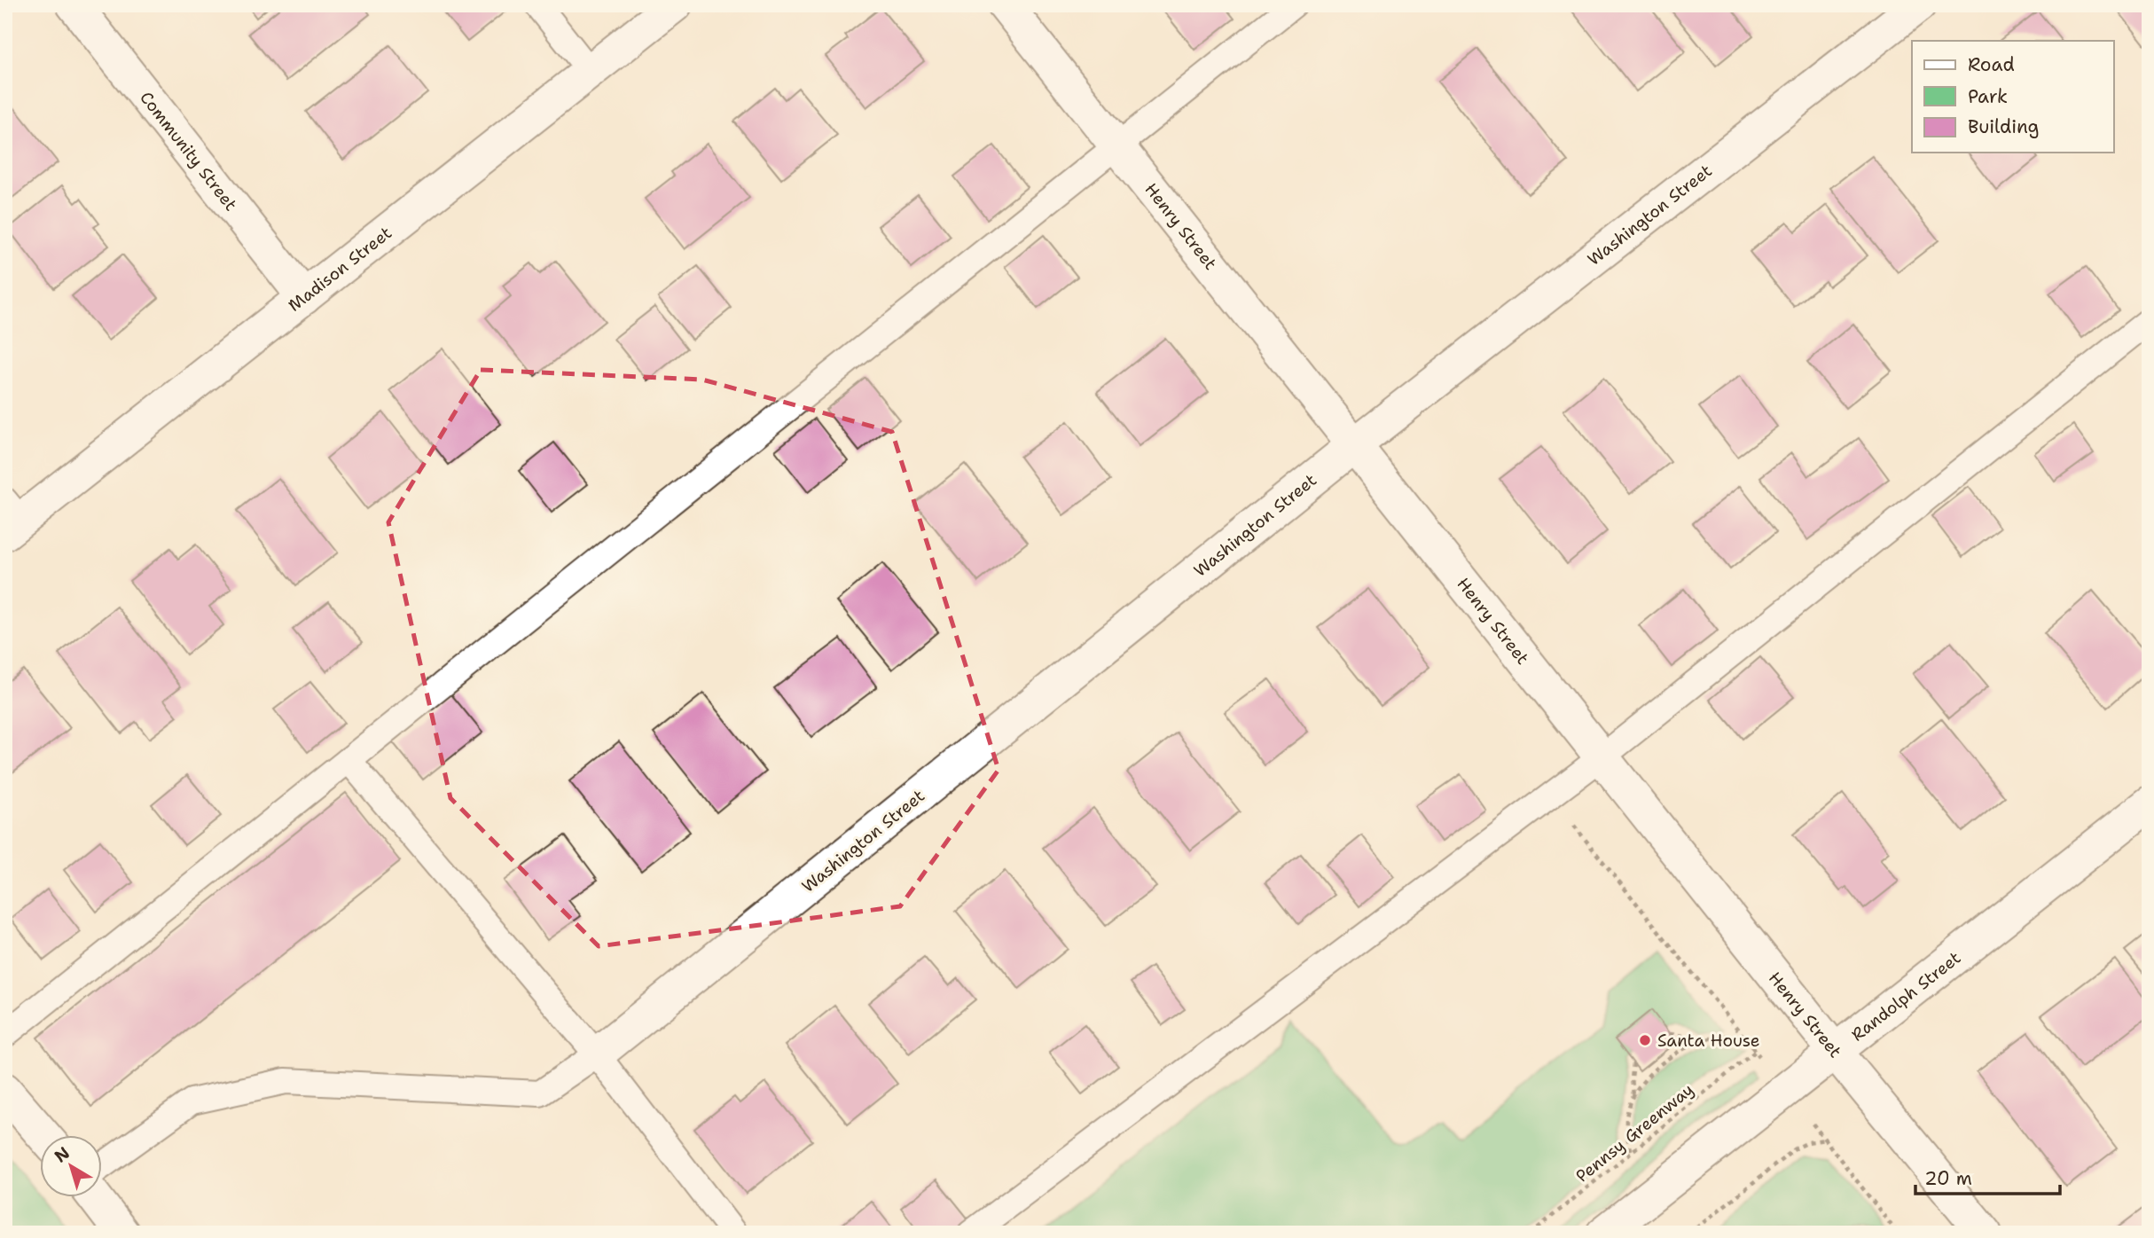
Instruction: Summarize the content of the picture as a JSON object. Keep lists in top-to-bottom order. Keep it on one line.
{"streets":{"street":["Community Street","Washington Street","Henry Street","Madison Street","Randolph Street"],"path":["Pennsy Greenway"]},"crossings":[["Community Street","Madison Street"],["Washington Street","Henry Street"],["Henry Street","Randolph Street"]],"places":["Santa House"],"legend":["Road","Park","Building"],"scale_bar":"20 m","north":"top left"}
